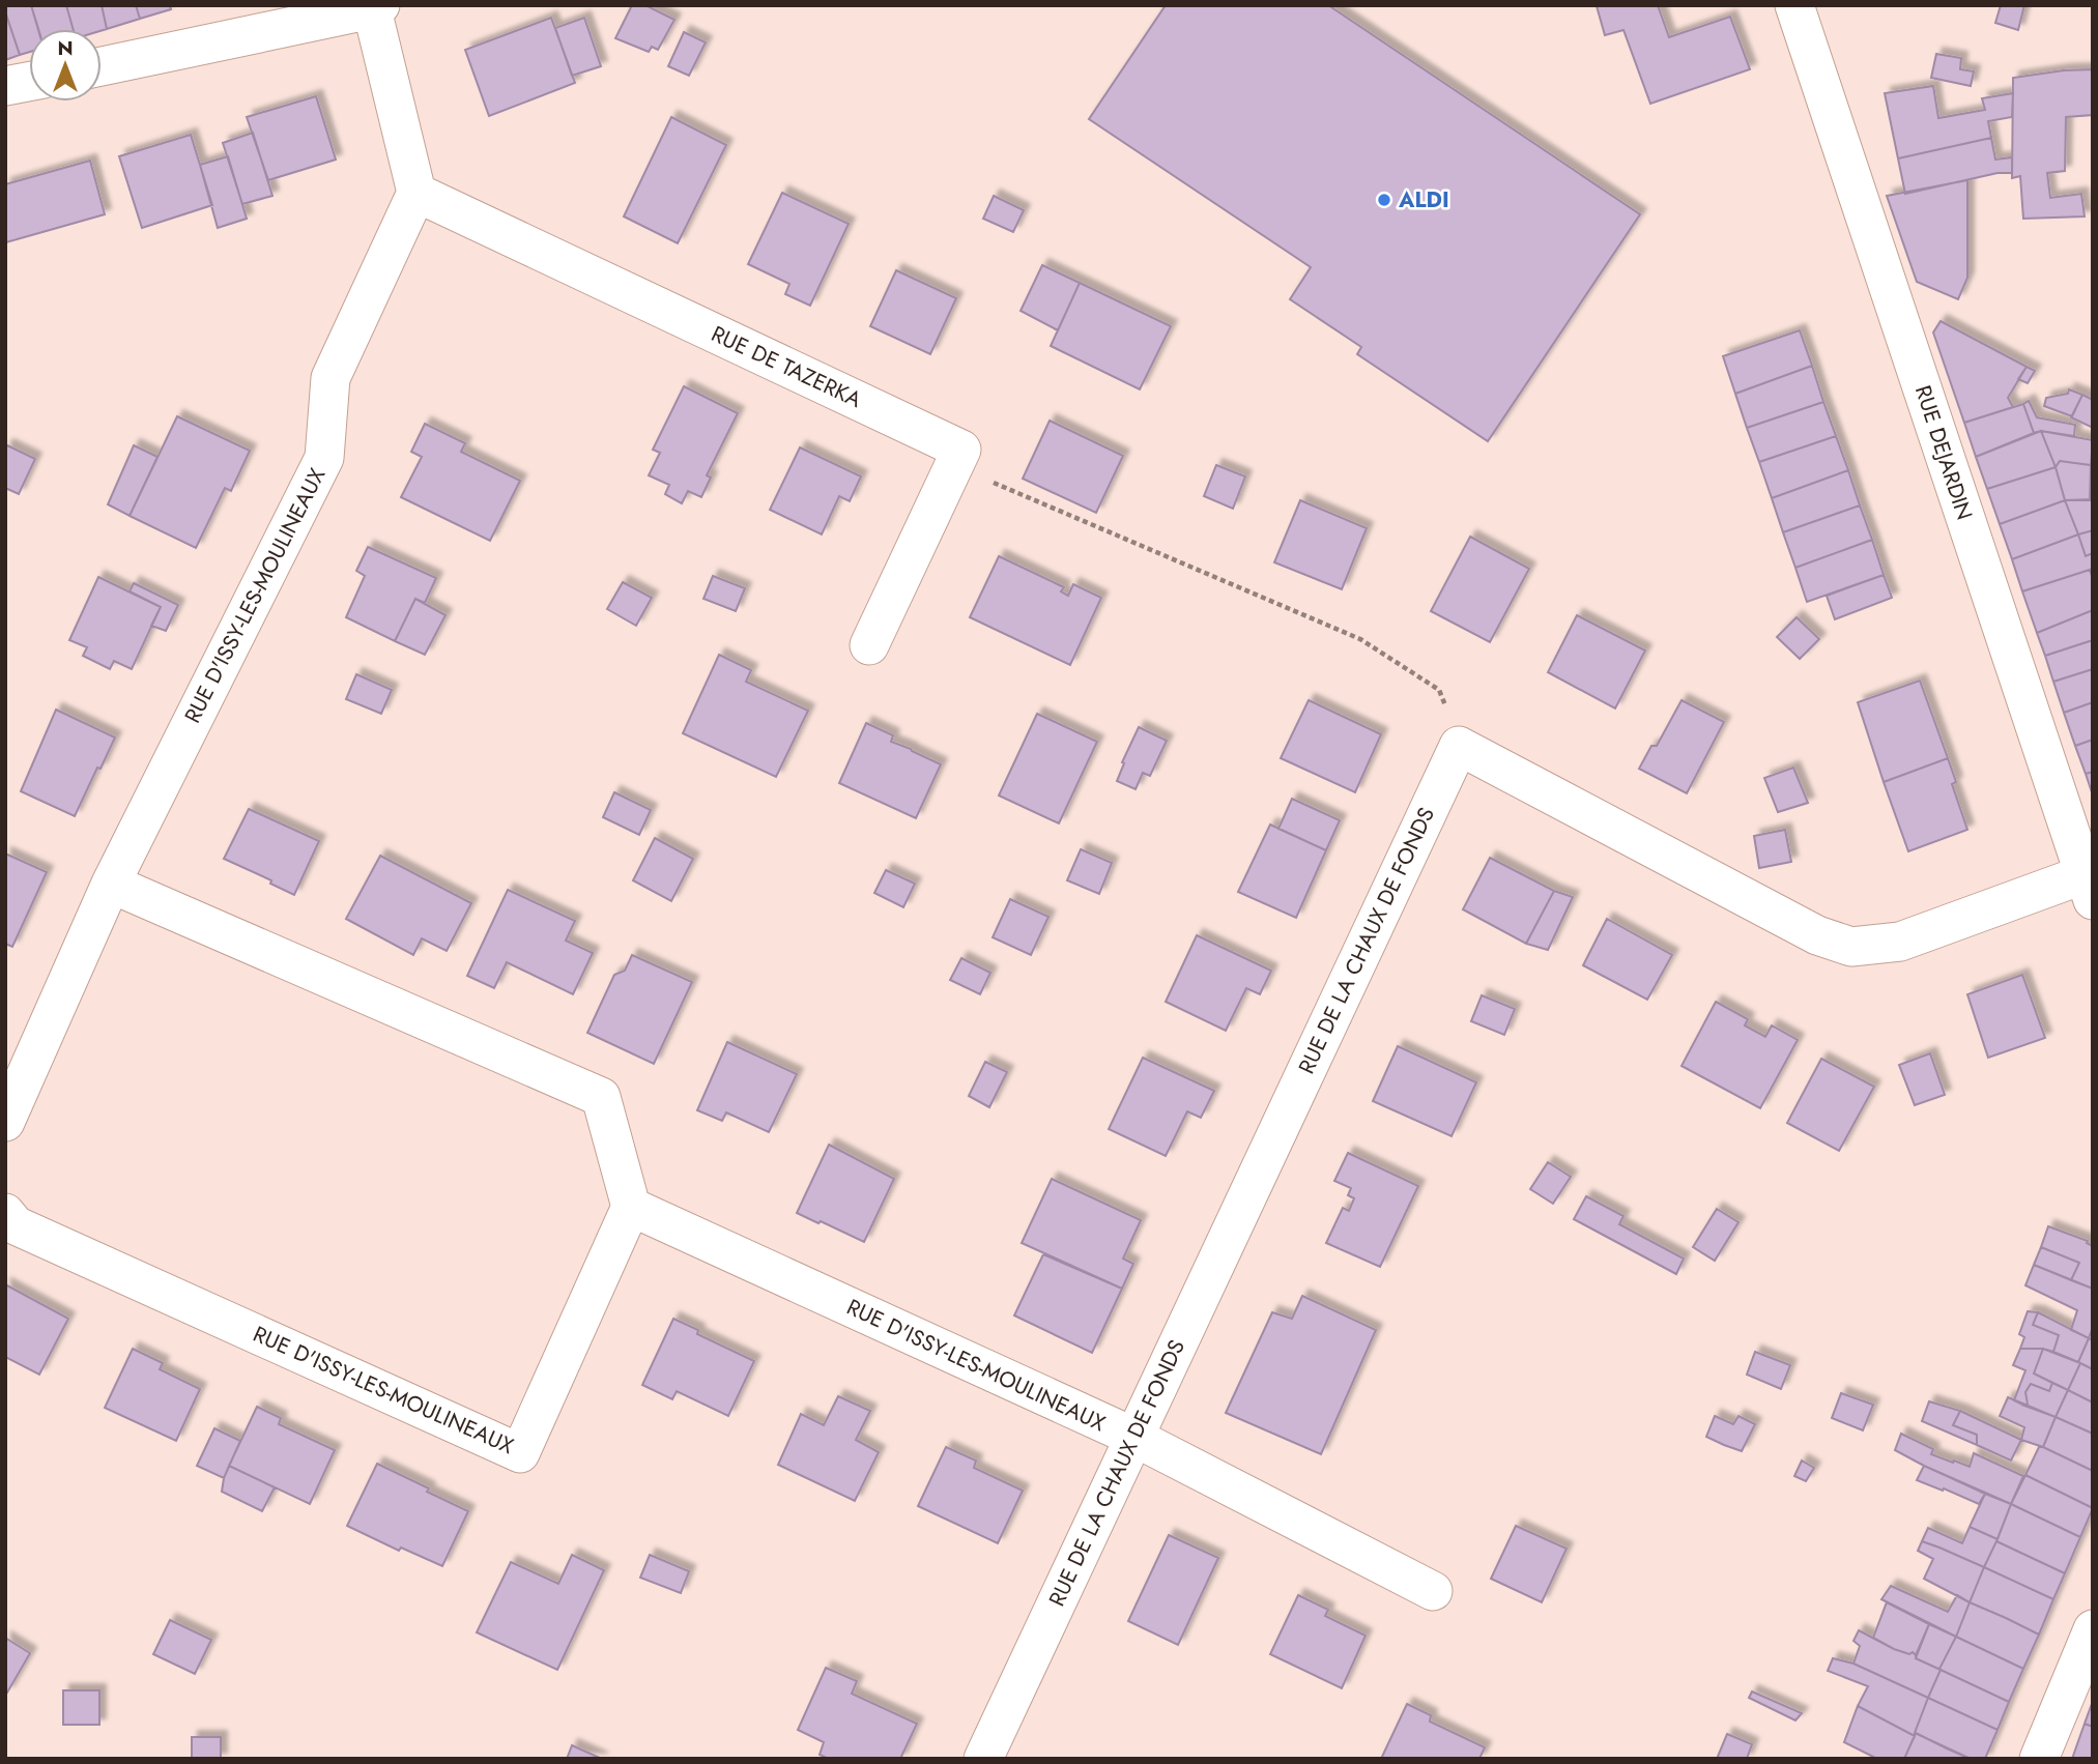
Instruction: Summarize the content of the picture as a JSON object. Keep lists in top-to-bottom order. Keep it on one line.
{"streets":{"street":["RUE DE TAZERKA","RUE DEJARDIN","RUE D'ISSY-LES-MOULINEAUX","RUE DE LA CHAUX DE FONDS"]},"crossings":[["RUE DE TAZERKA","RUE D'ISSY-LES-MOULINEAUX"],["RUE D'ISSY-LES-MOULINEAUX","RUE DE LA CHAUX DE FONDS"]],"places":["ALDI"],"north":"top"}
